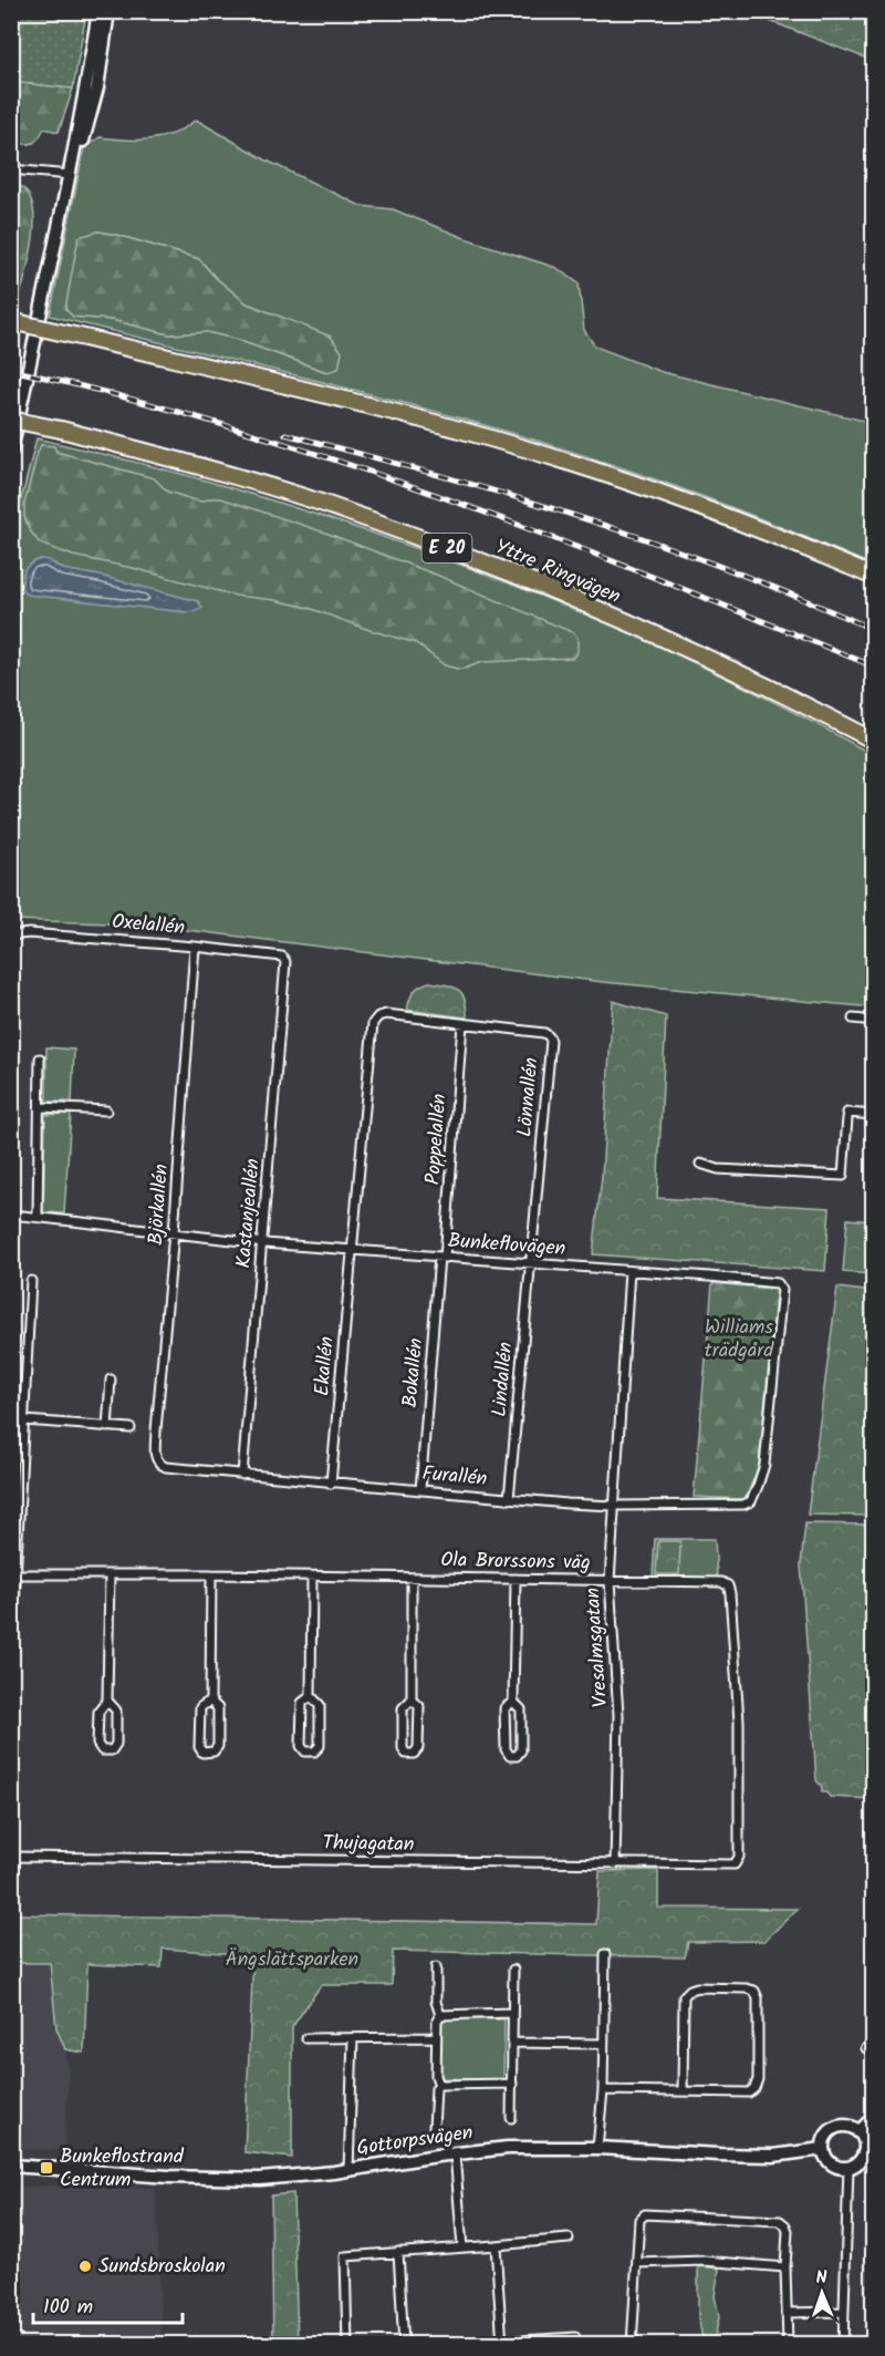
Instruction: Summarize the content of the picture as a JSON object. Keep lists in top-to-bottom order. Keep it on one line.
{"streets":{"highway":["E 20","Yttre Ringvägen"],"street":["Oxelallén","Lönnallén","Poppelallén","Björkallén","Kastanjeallén","Bunkeflovägen","Ekallén","Bokallén","Lindallén","Furallén","Ola Brorssons väg","Vresalmsgatan","Thujagatan","Gottorpsvägen"]},"crossings":[["Oxelallén","Björkallén"],["Oxelallén","Kastanjeallén"],["Lönnallén","Poppelallén"],["Lönnallén","Bunkeflovägen"],["Lönnallén","Ekallén"],["Lönnallén","Lindallén"],["Poppelallén","Bunkeflovägen"],["Poppelallén","Bokallén"],["Björkallén","Bunkeflovägen"],["Björkallén","Furallén"],["Kastanjeallén","Bunkeflovägen"],["Kastanjeallén","Furallén"],["Bunkeflovägen","Ekallén"],["Bunkeflovägen","Bokallén"],["Bunkeflovägen","Lindallén"],["Bunkeflovägen","Furallén"],["Bunkeflovägen","Vresalmsgatan"],["Ekallén","Furallén"],["Bokallén","Furallén"],["Lindallén","Furallén"],["Furallén","Vresalmsgatan"],["Ola Brorssons väg","Vresalmsgatan"],["Ola Brorssons väg","Thujagatan"],["Vresalmsgatan","Thujagatan"]],"parks":["Williams trädgård","Ängslättsparken"],"places":{"transit":["Bunkeflostrand Centrum"],"other":["Sundsbroskolan"]},"scale_bar":"100 m","north":"top"}
